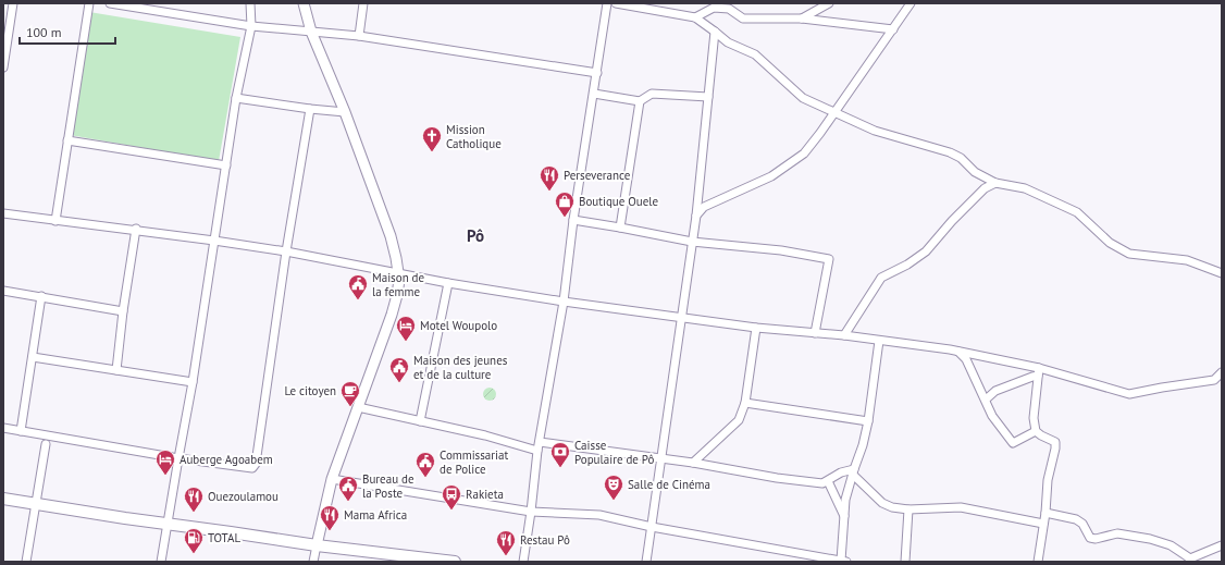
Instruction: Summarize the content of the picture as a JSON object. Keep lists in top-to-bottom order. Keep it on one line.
{"districts":["Pô"],"places":{"church":["Mission Catholique"],"restaurant":["Perseverance","Ouezoulamou","Mama Africa","Restau Pô"],"shop":["Boutique Ouele"],"public building":["Maison de la femme","Maison des jeunes et de la culture","Commissariat de Police","Bureau de la Poste"],"hotel":["Motel Woupolo","Auberge Agoabem"],"cafe":["Le citoyen"],"bank":["Caisse Populaire de Pô"],"theatre":["Salle de Cinéma"],"bus stop":["Rakieta"],"fuel station":["TOTAL"]},"scale_bar":"100 m"}
